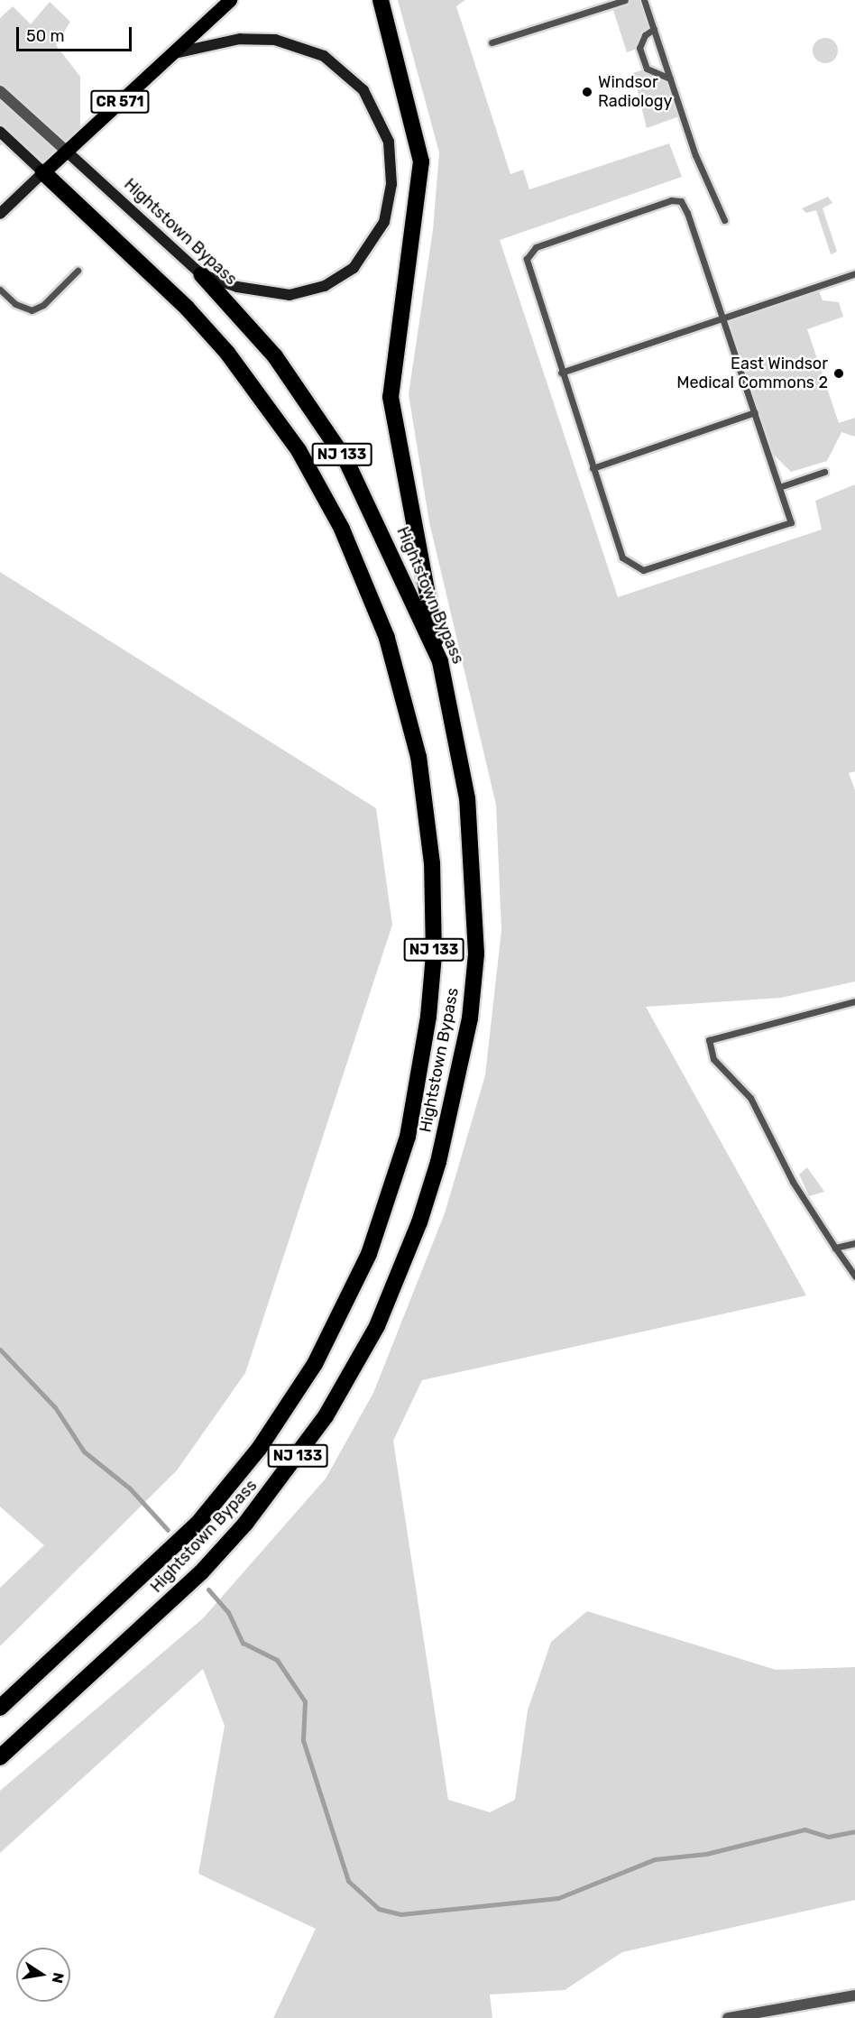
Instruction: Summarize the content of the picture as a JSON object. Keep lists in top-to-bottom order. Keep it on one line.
{"streets":{"highway":["Hightstown Bypass","NJ 133"],"main road":["CR 571"]},"crossings":[["CR 571","Hightstown Bypass"]],"places":["Windsor Radiology","East Windsor Medical Commons 2"],"scale_bar":"50 m","north":"right"}
